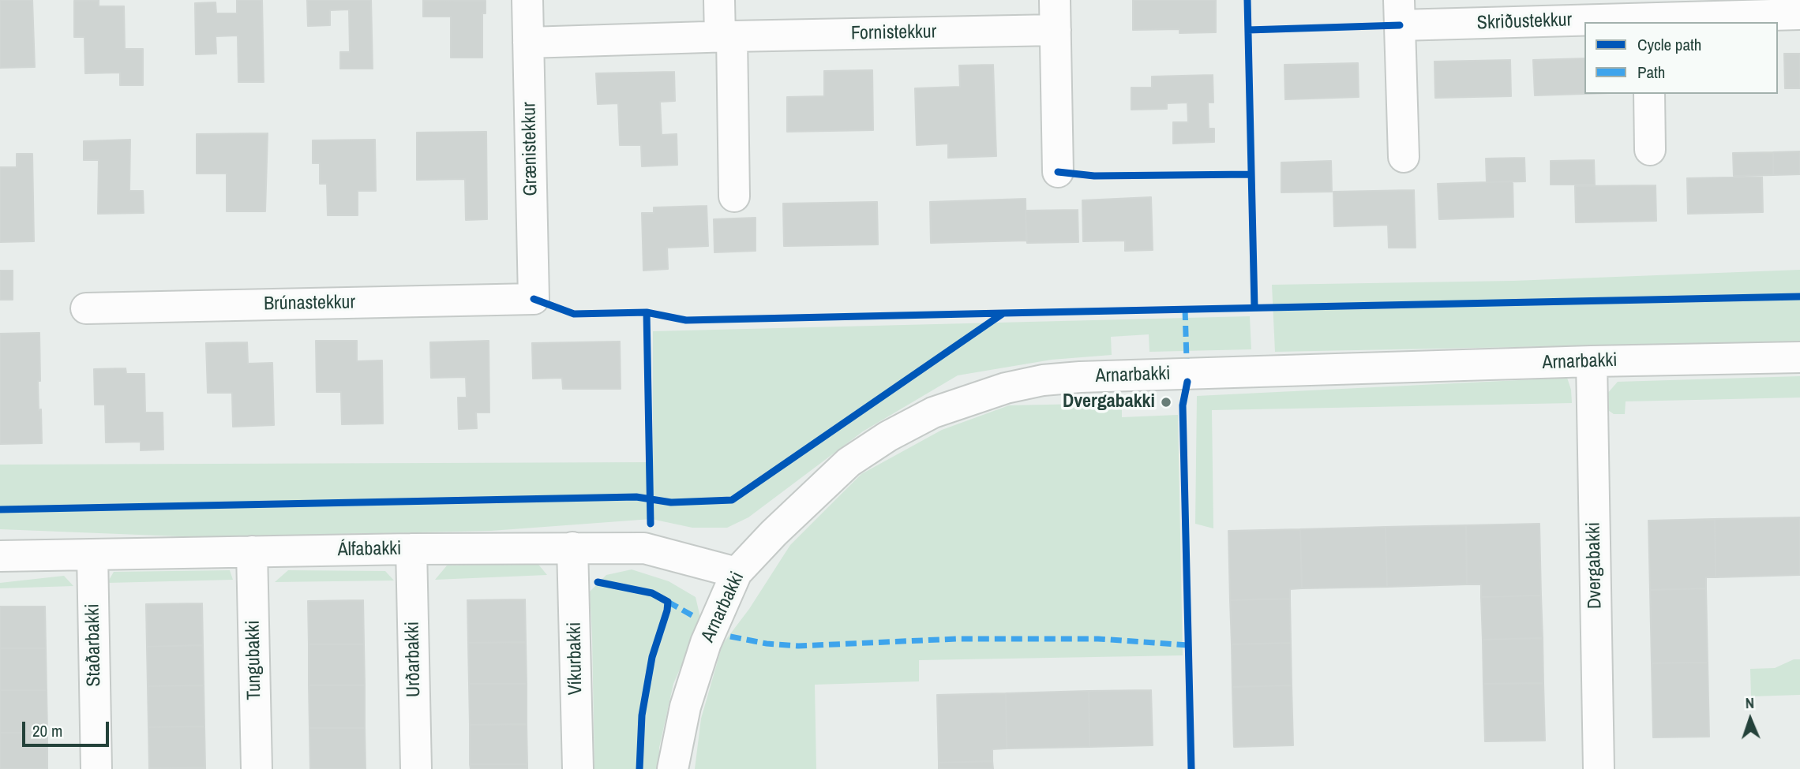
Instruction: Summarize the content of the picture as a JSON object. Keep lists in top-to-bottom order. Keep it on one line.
{"streets":{"street":["Skriðustekkur","Fornistekkur","Grænistekkur","Brúnastekkur","Arnarbakki","Álfabakki","Dvergabakki","Staðarbakki","Víkurbakki","Urðarbakki","Tungubakki"]},"crossings":[["Fornistekkur","Grænistekkur"],["Grænistekkur","Brúnastekkur"],["Arnarbakki","Álfabakki"],["Arnarbakki","Dvergabakki"],["Álfabakki","Staðarbakki"],["Álfabakki","Víkurbakki"],["Álfabakki","Urðarbakki"],["Álfabakki","Tungubakki"]],"places":["Dvergabakki"],"legend":["Cycle path","Path"],"scale_bar":"20 m","north":"top"}
